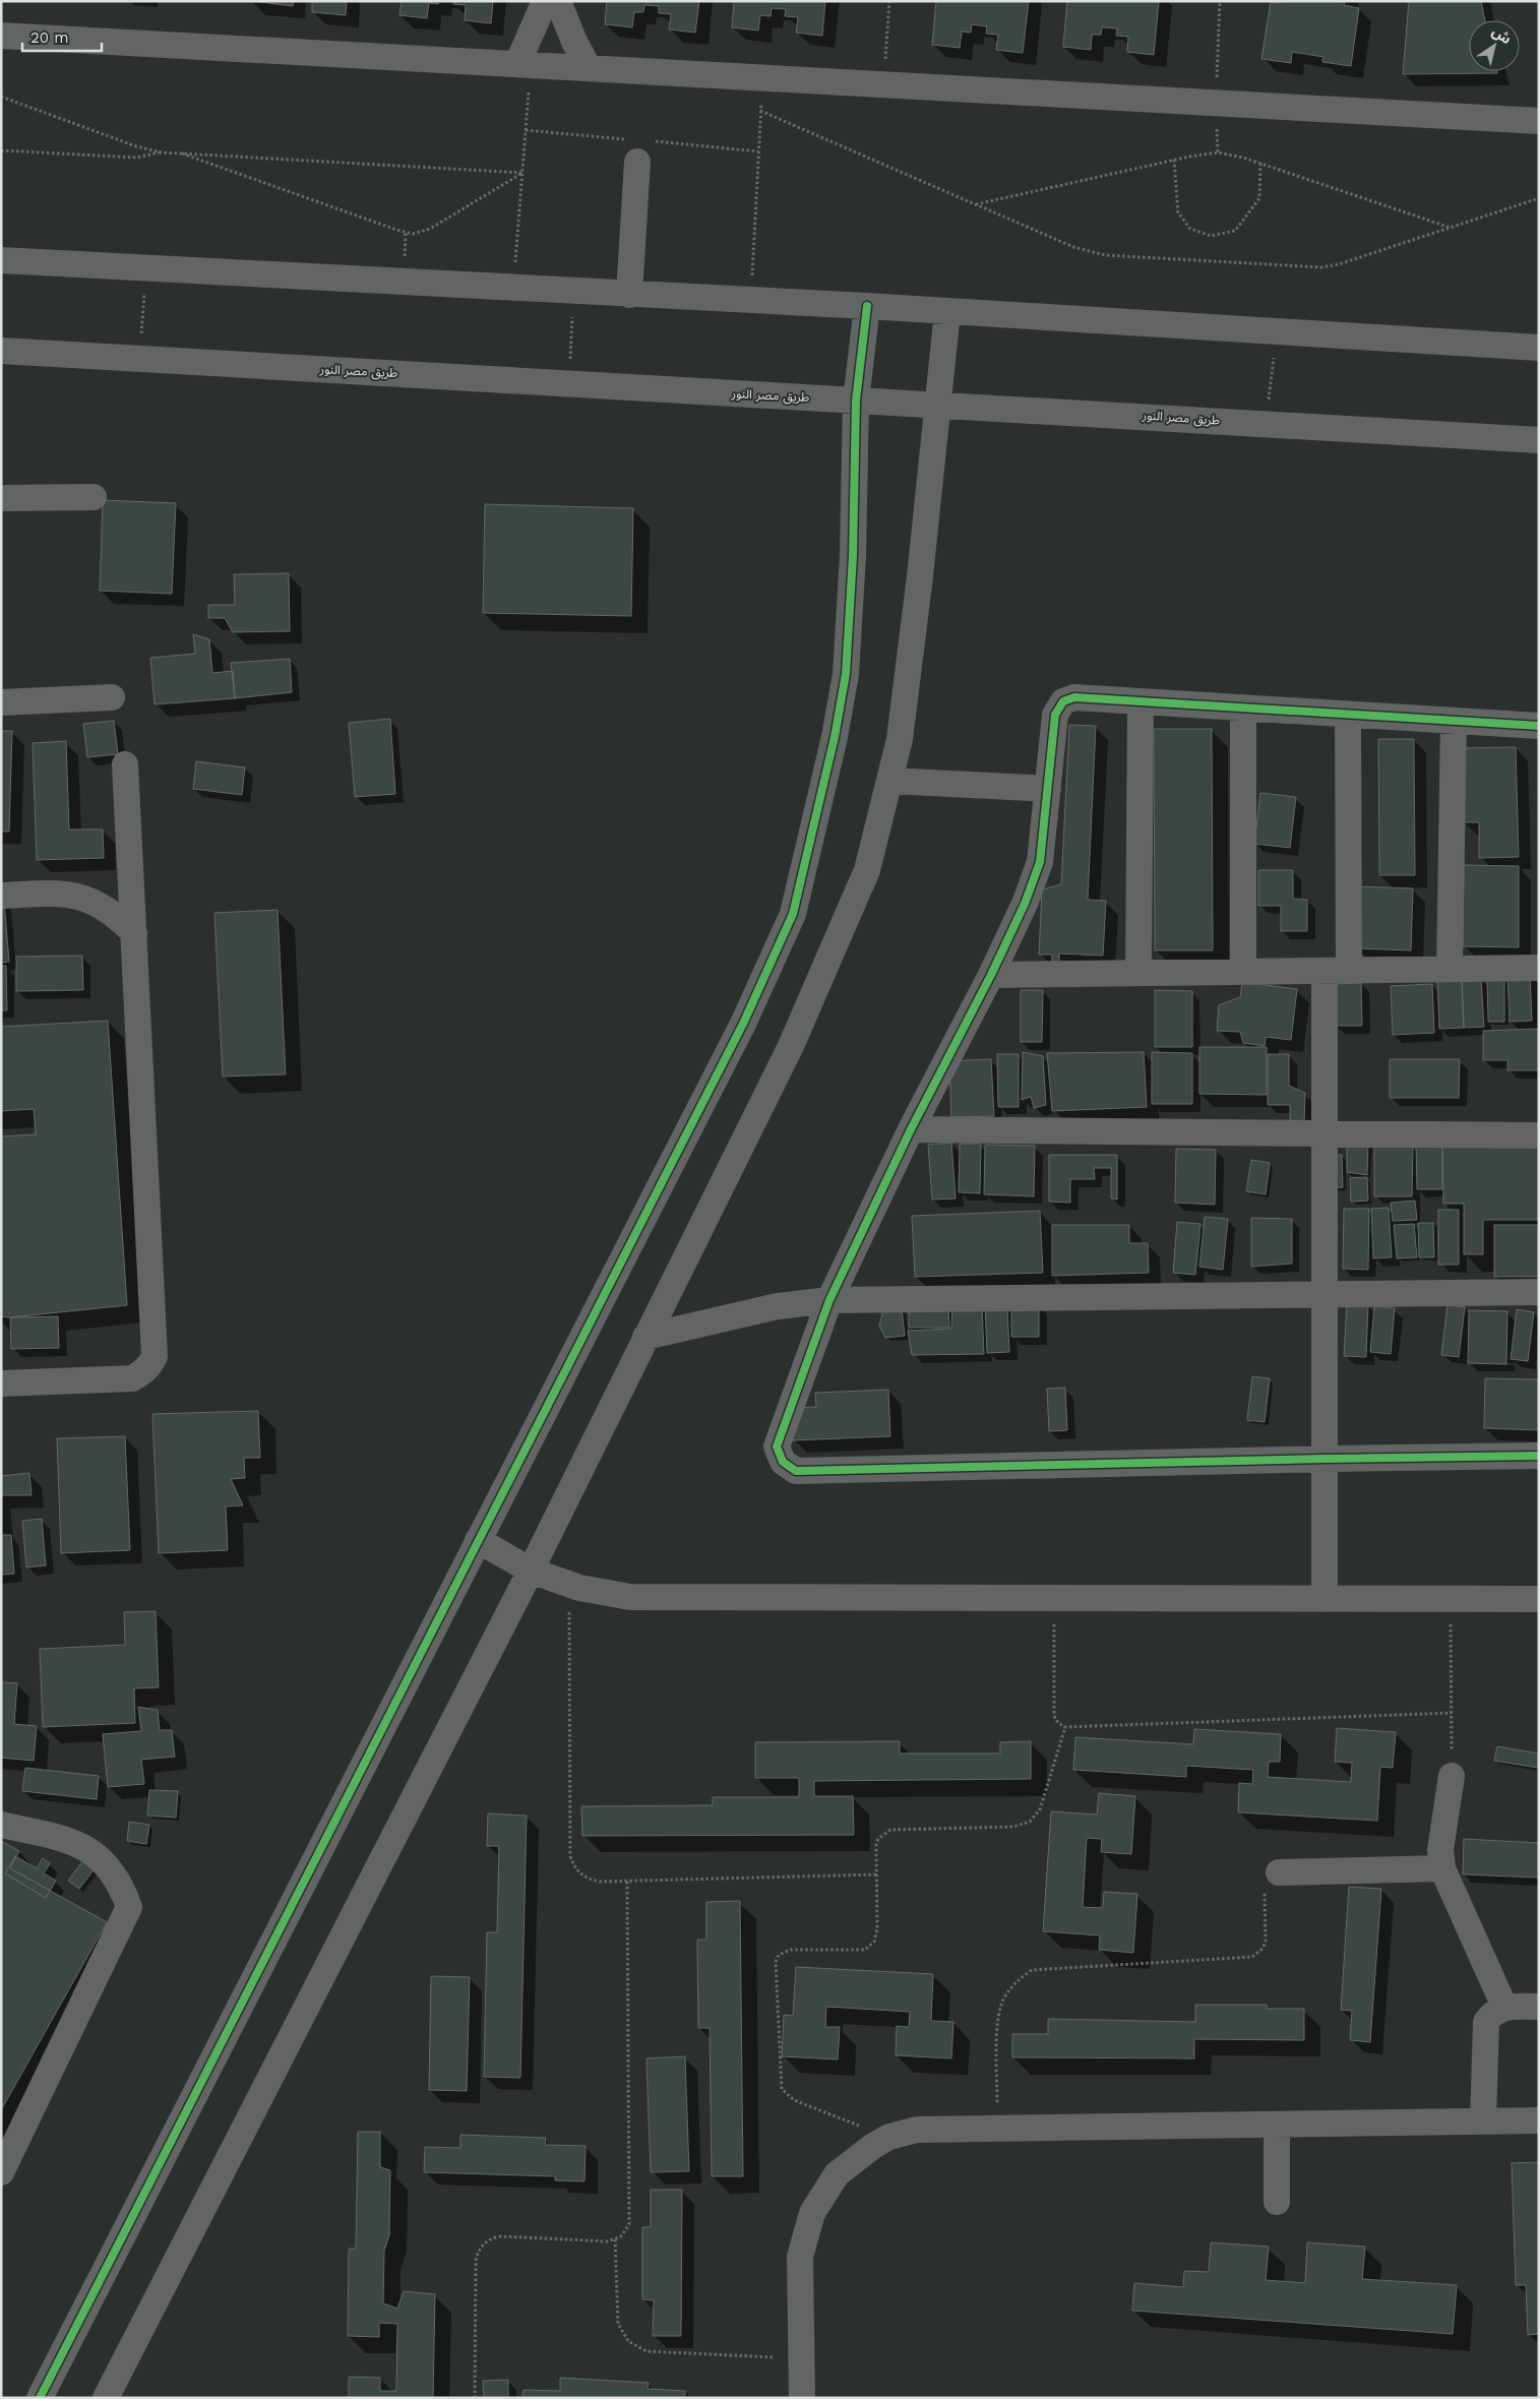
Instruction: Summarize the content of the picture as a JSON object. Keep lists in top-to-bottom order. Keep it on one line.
{"streets":{"street":["طريق مصر النور"]},"scale_bar":"20 m","north":"top right"}
